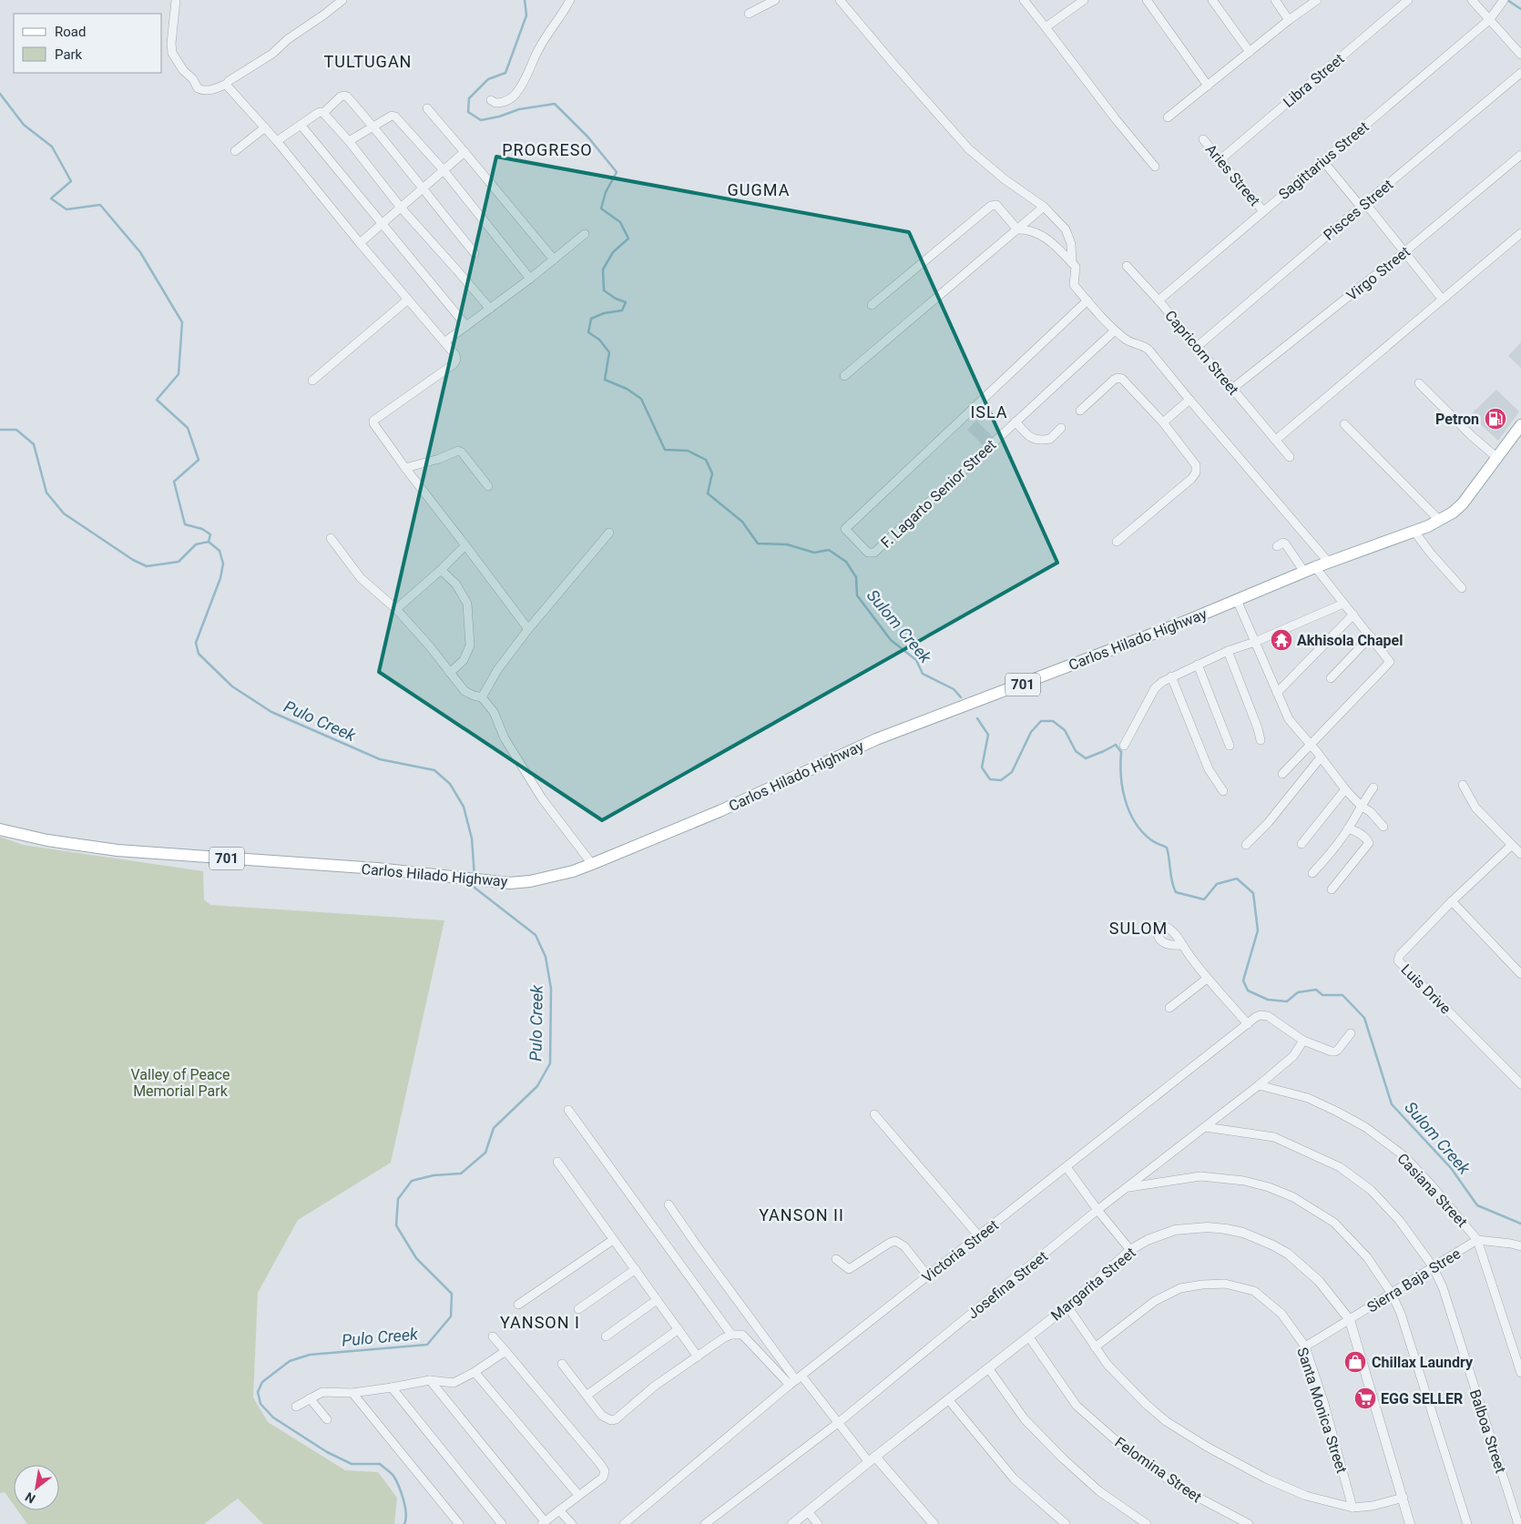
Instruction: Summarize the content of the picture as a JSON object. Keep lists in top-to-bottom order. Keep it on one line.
{"streets":{"main road":["Carlos Hilado Highway","701"],"street":["Libra Street","Sagittarius Street","Aries Street","Pisces Street","Virgo Street","Capricorn Street","F. Lagarto Senior Street","Luis Drive","Casiana Street","Victoria Street","Sierra Baja Stree","Margarita Street","Josefina Street","Santa Monica Street","Balboa Street","Felomina Street"]},"crossings":[["Libra Street","Aries Street"],["Sagittarius Street","Aries Street"],["Sagittarius Street","Capricorn Street"],["Pisces Street","Capricorn Street"],["Virgo Street","Capricorn Street"],["Casiana Street","Sierra Baja Stree"],["Casiana Street","Josefina Street"],["Victoria Street","Josefina Street"],["Sierra Baja Stree","Margarita Street"],["Sierra Baja Stree","Santa Monica Street"],["Sierra Baja Stree","Balboa Street"],["Margarita Street","Felomina Street"],["Josefina Street","Balboa Street"]],"districts":["TULTUGAN","PROGRESO","GUGMA","ISLA","SULOM","YANSON II","YANSON I"],"water":["Sulom Creek","Pulo Creek"],"parks":["Valley of Peace Memorial Park"],"places":{"fuel station":["Petron"],"temple":["Akhisola Chapel"],"shop":["Chillax Laundry"],"supermarket":["EGG SELLER"]},"legend":["Road","Park"],"north":"bottom left"}
